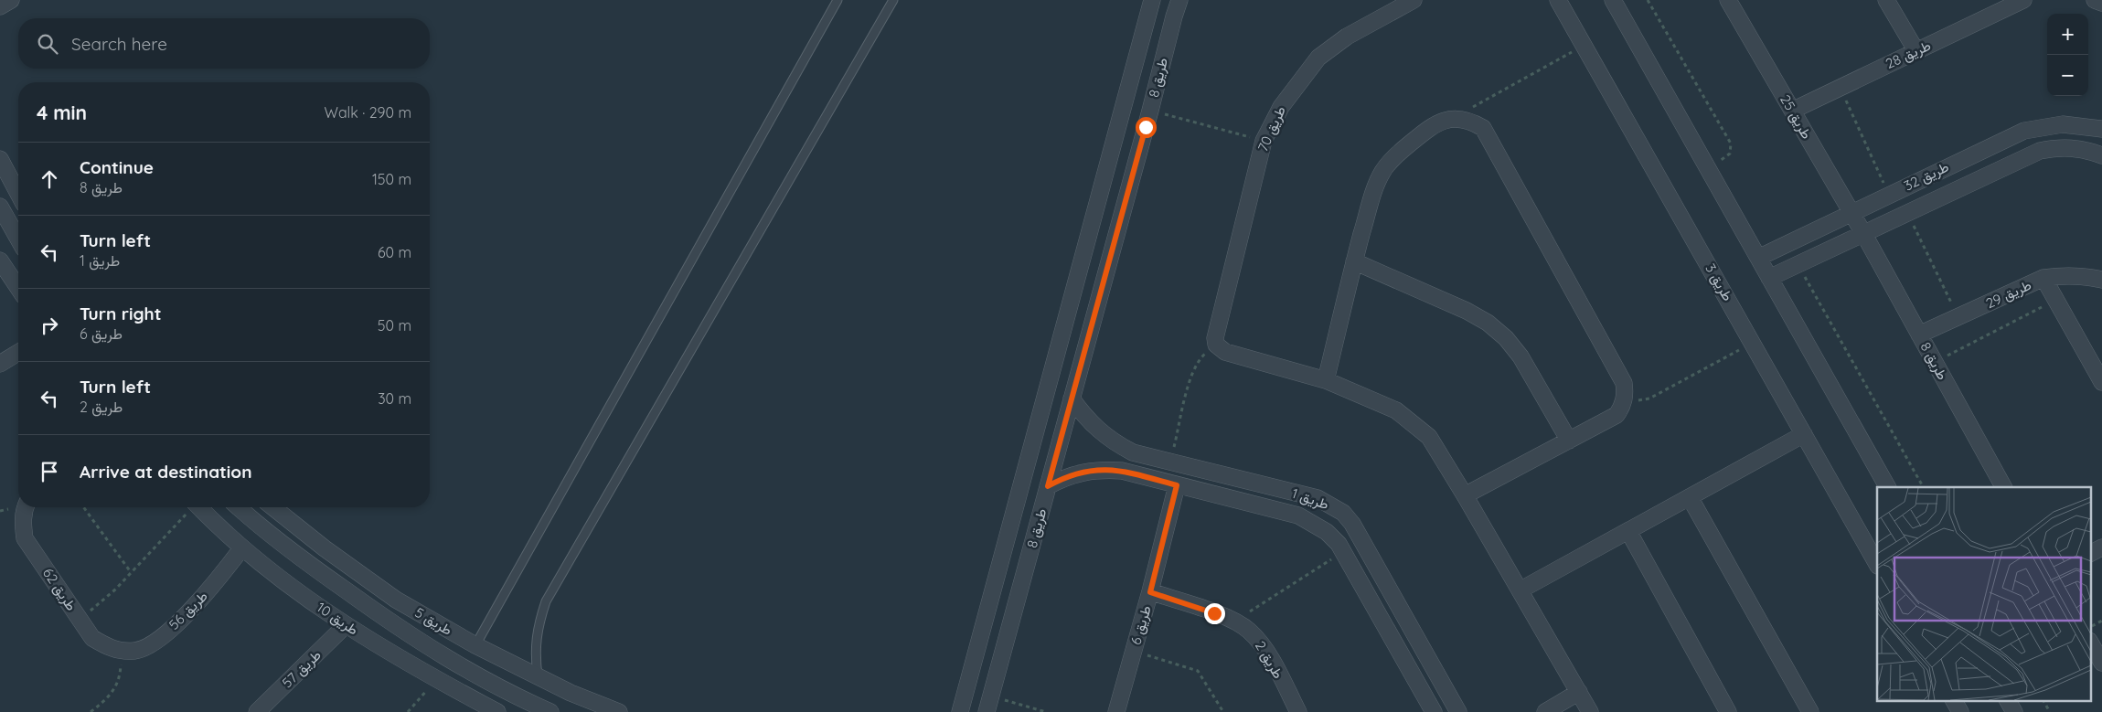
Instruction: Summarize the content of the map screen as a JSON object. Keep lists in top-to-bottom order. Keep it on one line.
{"streets":{"street":["طريق 28","طريق 8","طريق 25","طريق 70","طريق 32","طريق 3","طريق 29","طريق 1","طريق 62","طريق 56","طريق 10","طريق 5","طريق 6","طريق 2","طريق 57"]},"crossings":[["طريق 28","طريق 25"],["طريق 8","طريق 25"],["طريق 8","طريق 32"],["طريق 8","طريق 29"],["طريق 8","طريق 1"],["طريق 25","طريق 32"],["طريق 1","طريق 6"],["طريق 62","طريق 56"],["طريق 56","طريق 10"],["طريق 10","طريق 57"],["طريق 6","طريق 2"]],"page":{"map_buttons":["+","−"],"search":"Search here","heading":["4 min","Walk · 290 m"],"list":[["Continue","طريق 8","150 m"],["Turn left","طريق 1","60 m"],["Turn right","طريق 6","50 m"],["Turn left","طريق 2","30 m"],"Arrive at destination"]}}
